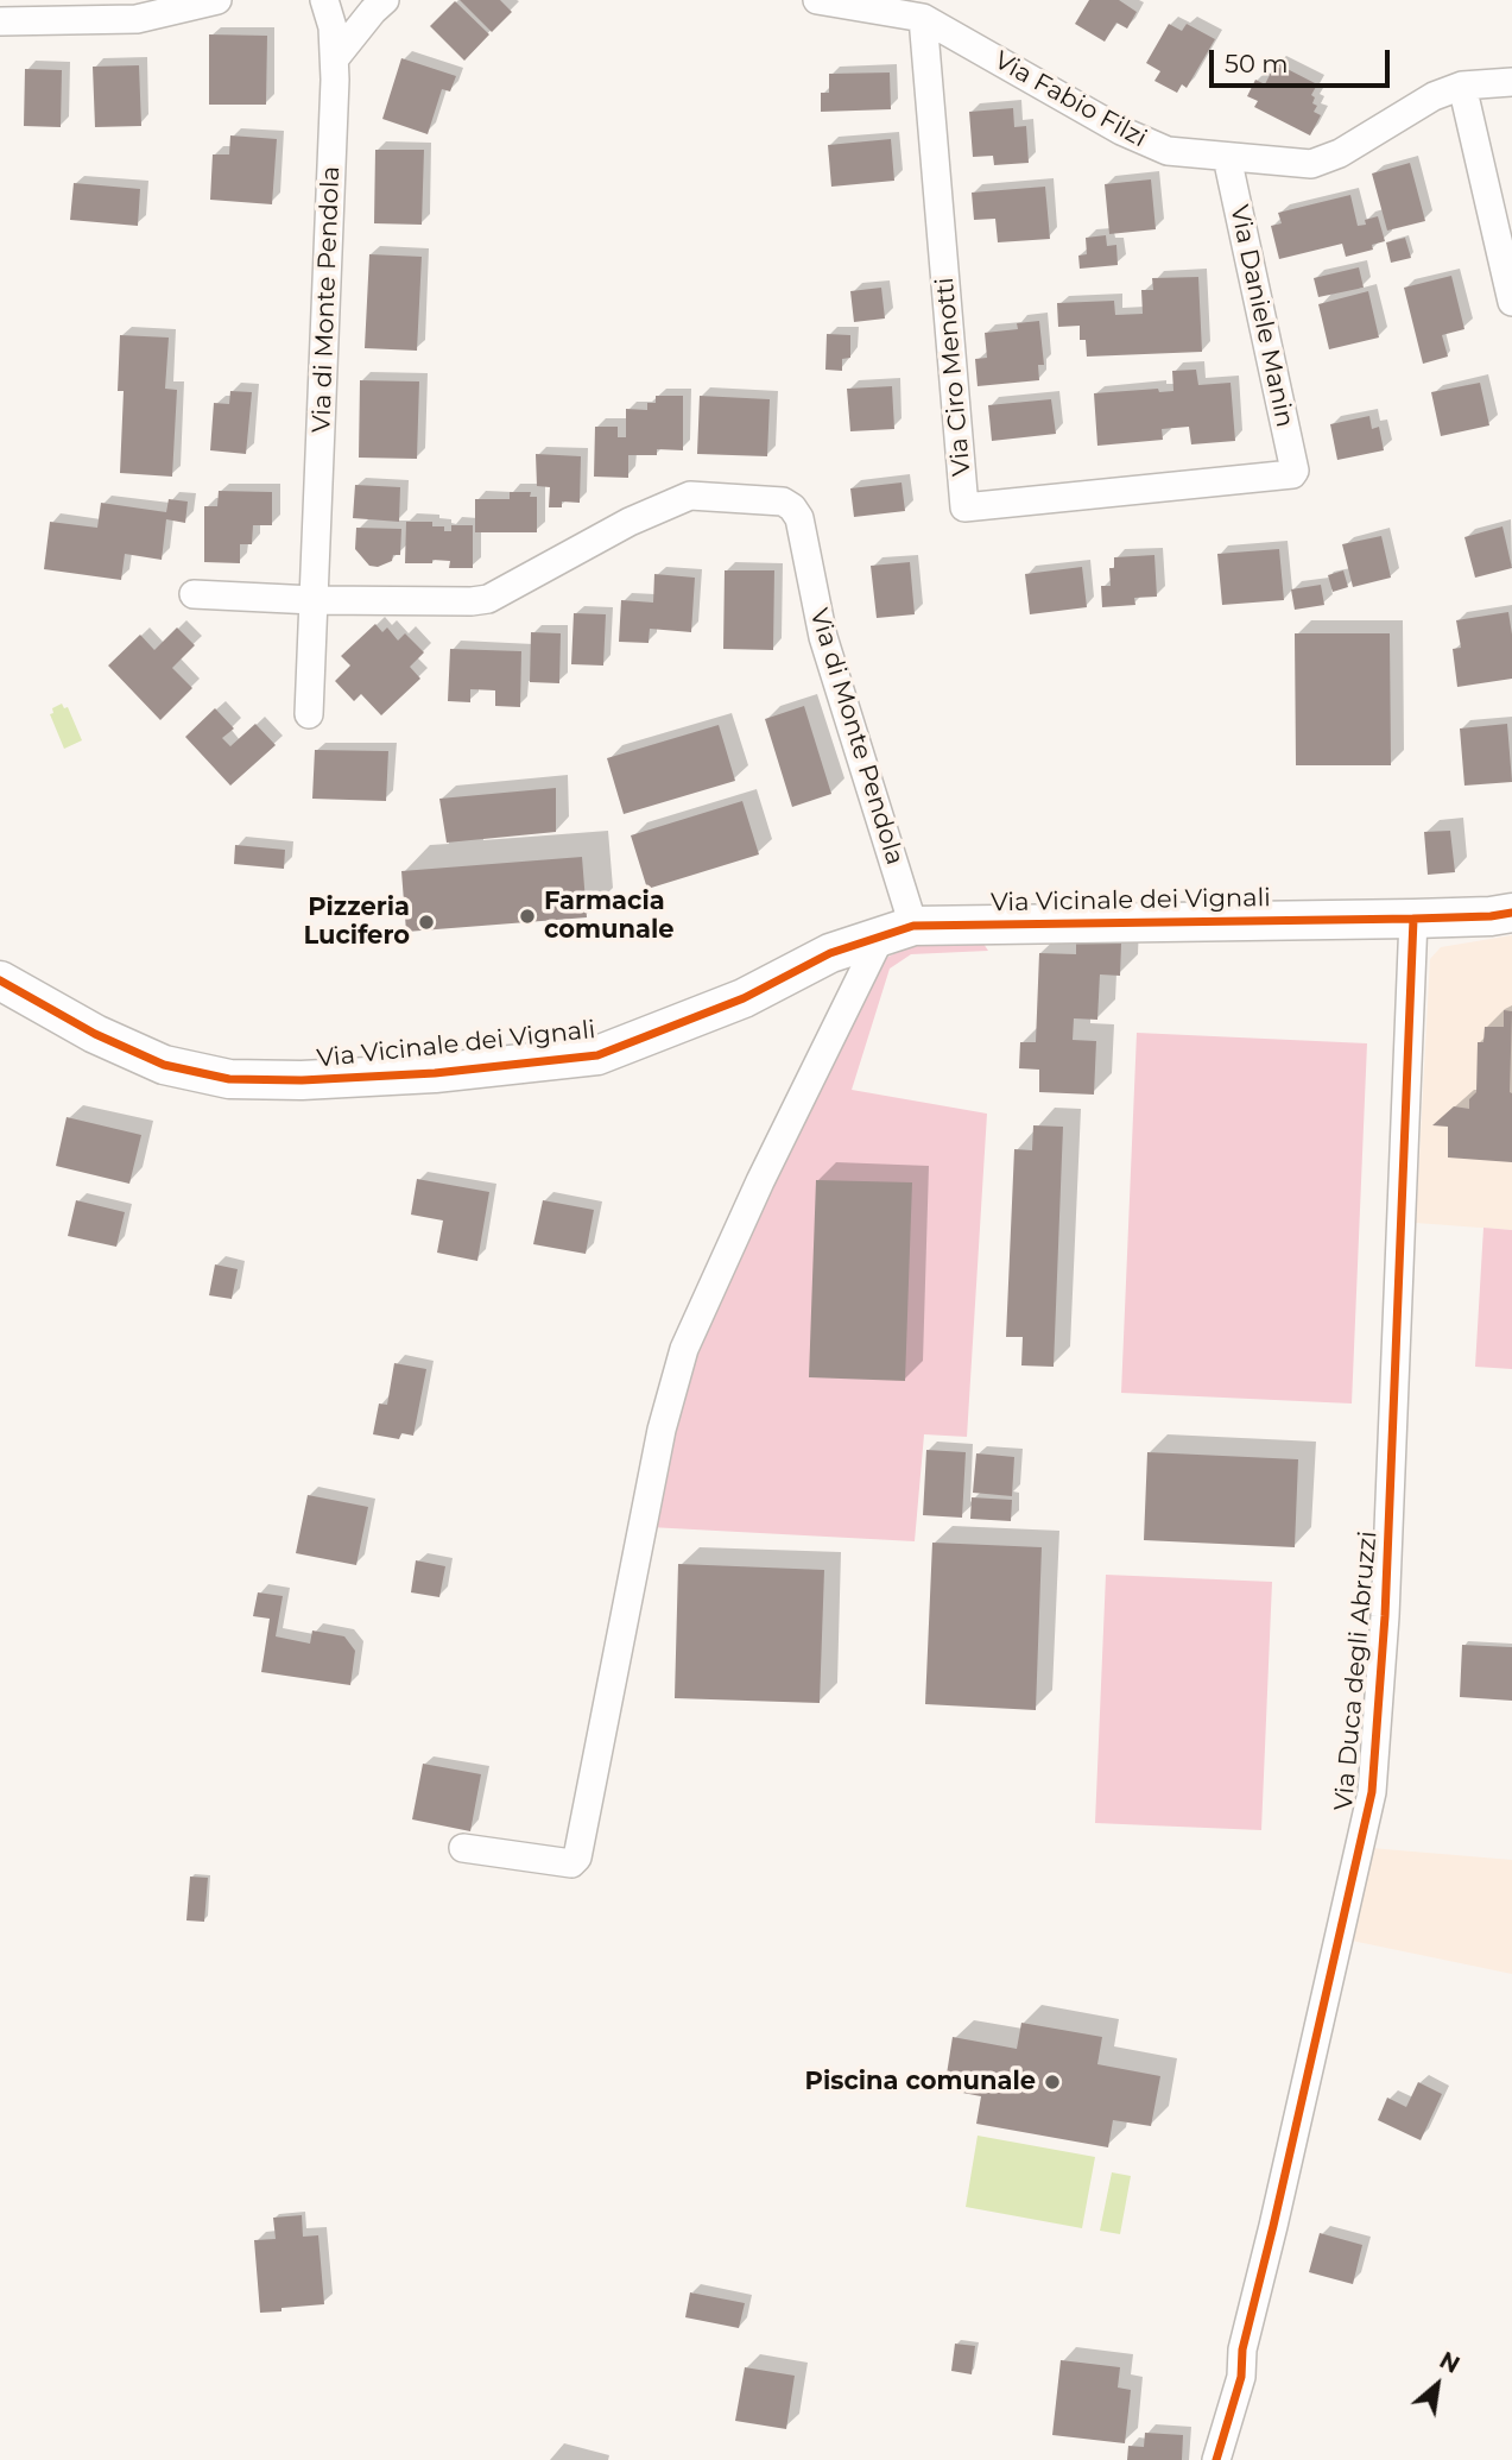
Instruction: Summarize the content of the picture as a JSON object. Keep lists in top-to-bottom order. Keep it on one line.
{"streets":{"street":["Via Fabio Filzi","Via di Monte Pendola","Via Daniele Manin","Via Ciro Menotti","Via Vicinale dei Vignali","Via Duca degli Abruzzi"]},"crossings":[["Via Fabio Filzi","Via Daniele Manin"],["Via Fabio Filzi","Via Ciro Menotti"],["Via di Monte Pendola","Via Vicinale dei Vignali"],["Via Daniele Manin","Via Ciro Menotti"],["Via Vicinale dei Vignali","Via Duca degli Abruzzi"]],"places":["Farmacia comunale","Pizzeria Lucifero","Piscina comunale"],"scale_bar":"50 m","north":"top right"}
